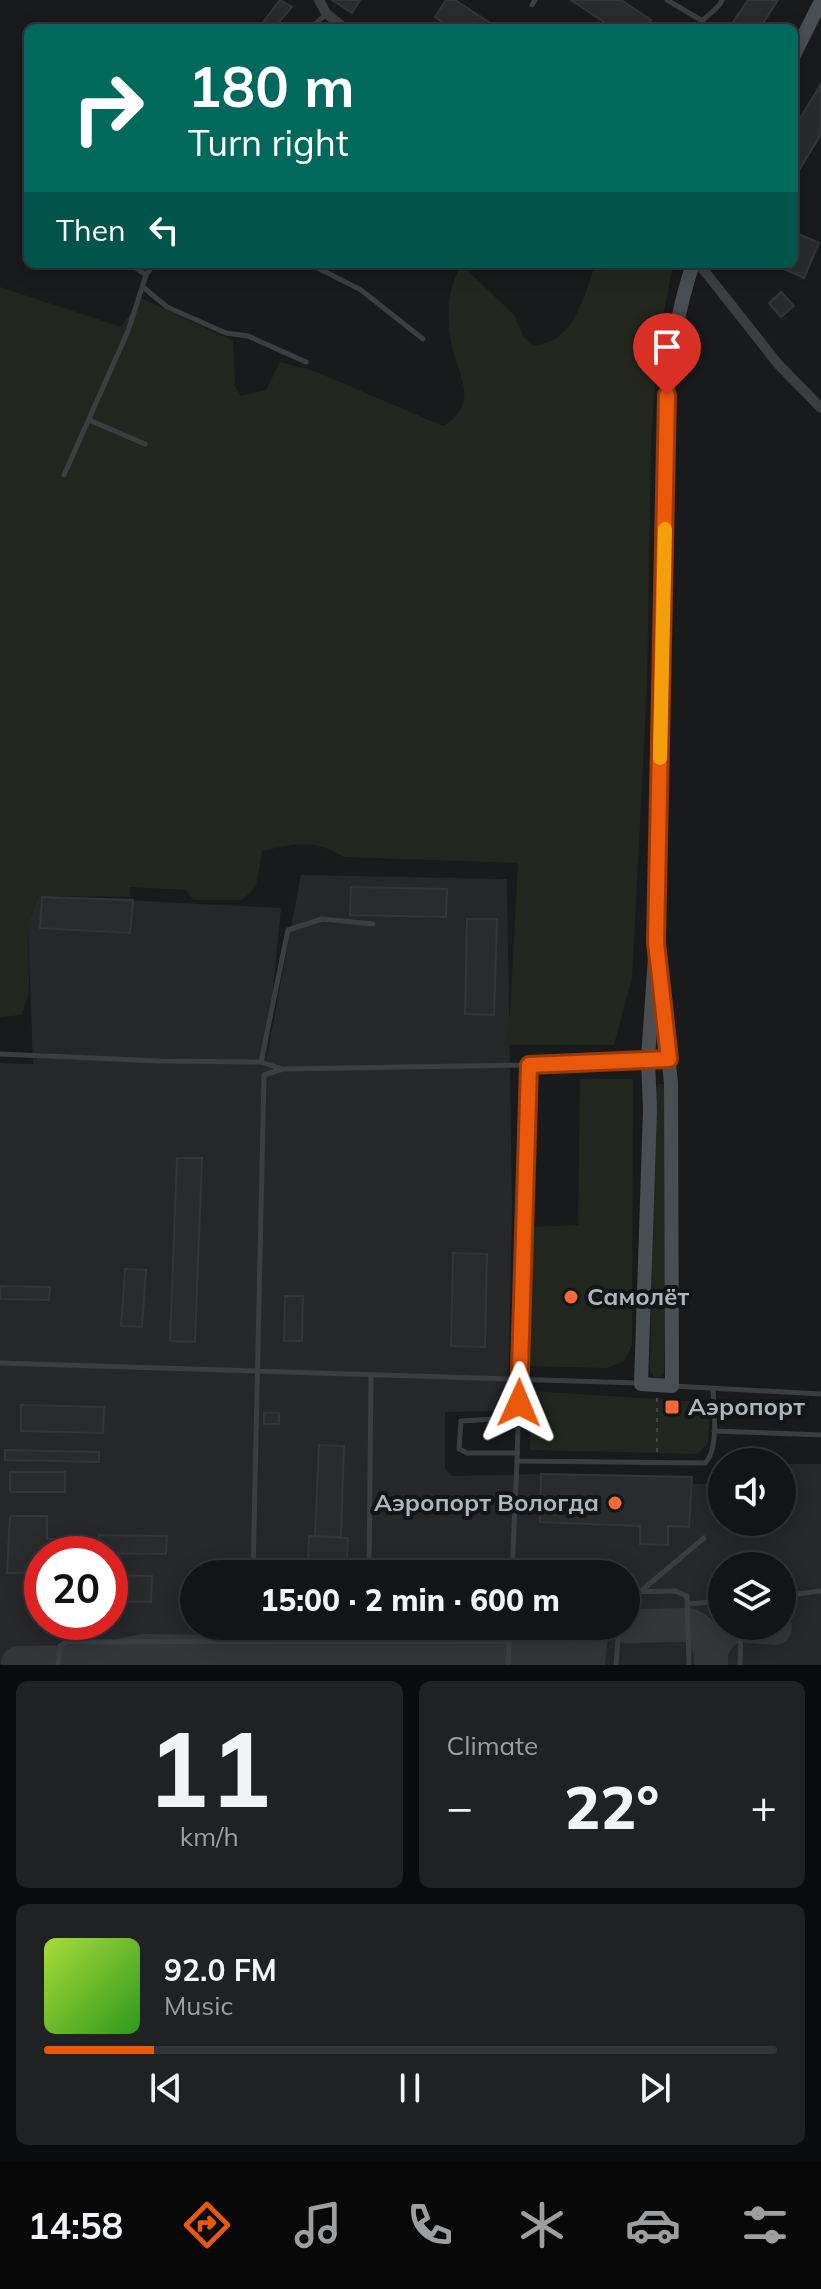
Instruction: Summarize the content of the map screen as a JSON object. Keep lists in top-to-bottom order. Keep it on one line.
{"places":{"other":["Самолёт","Аэропорт Вологда"],"transit":["Аэропорт"]},"page":{"turn":["180 m","Turn right"],"then":"Then","limit":"20","trip":"15:00 · 2 min · 600 m","tile":[["11","km/h"],"Climate"],"heat":["−","22°","+"],"song":["92.0 FM","Music"],"tabs":"14:58"}}
